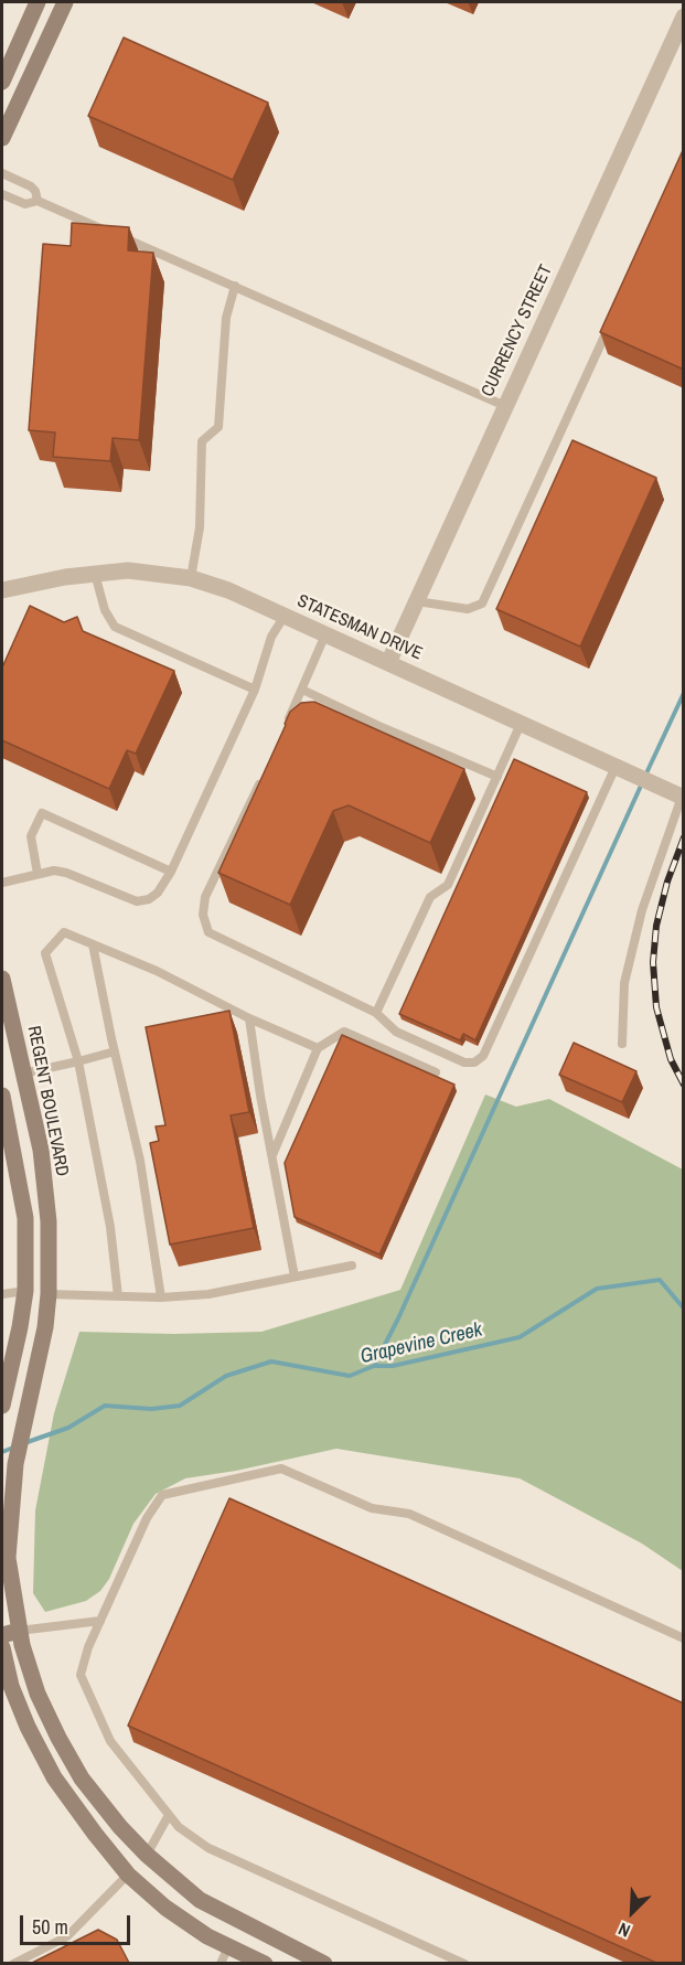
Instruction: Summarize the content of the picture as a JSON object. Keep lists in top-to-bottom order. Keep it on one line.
{"streets":{"street":["CURRENCY STREET","STATESMAN DRIVE","REGENT BOULEVARD"]},"crossings":[["CURRENCY STREET","STATESMAN DRIVE"]],"water":["Grapevine Creek"],"scale_bar":"50 m","north":"bottom left"}
